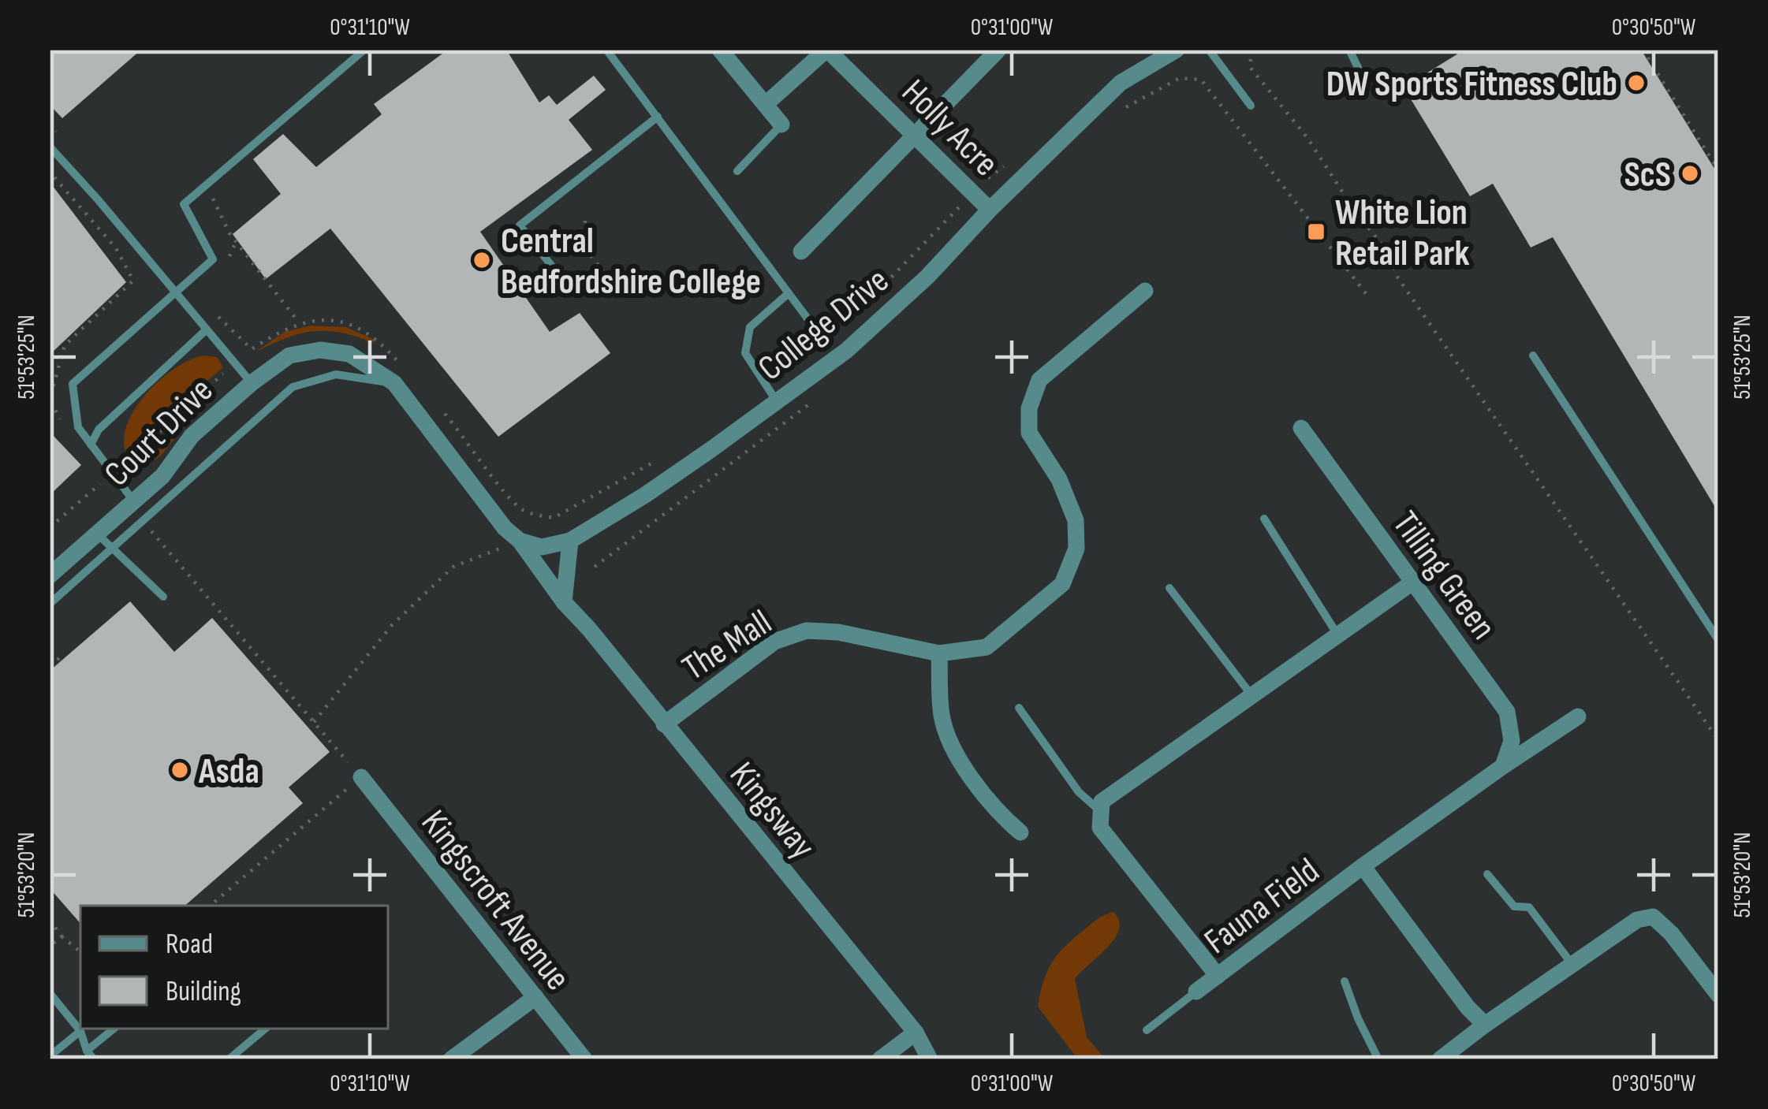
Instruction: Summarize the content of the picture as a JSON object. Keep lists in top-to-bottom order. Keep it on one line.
{"streets":{"street":["Holly Acre","College Drive","Court Drive","Tilling Green","The Mall","Kingsway","Kingscroft Avenue","Fauna Field"]},"crossings":[["Holly Acre","College Drive"],["College Drive","Kingsway"],["The Mall","Kingsway"]],"places":{"other":["DW Sports Fitness Club","ScS","Central Bedfordshire College","Asda"],"transit":["White Lion Retail Park"]},"legend":["Road","Building"],"coordinates":["0°31'10\"W","0°31'00\"W","0°30'50\"W","51°53'25\"N","51°53'20\"N"]}
